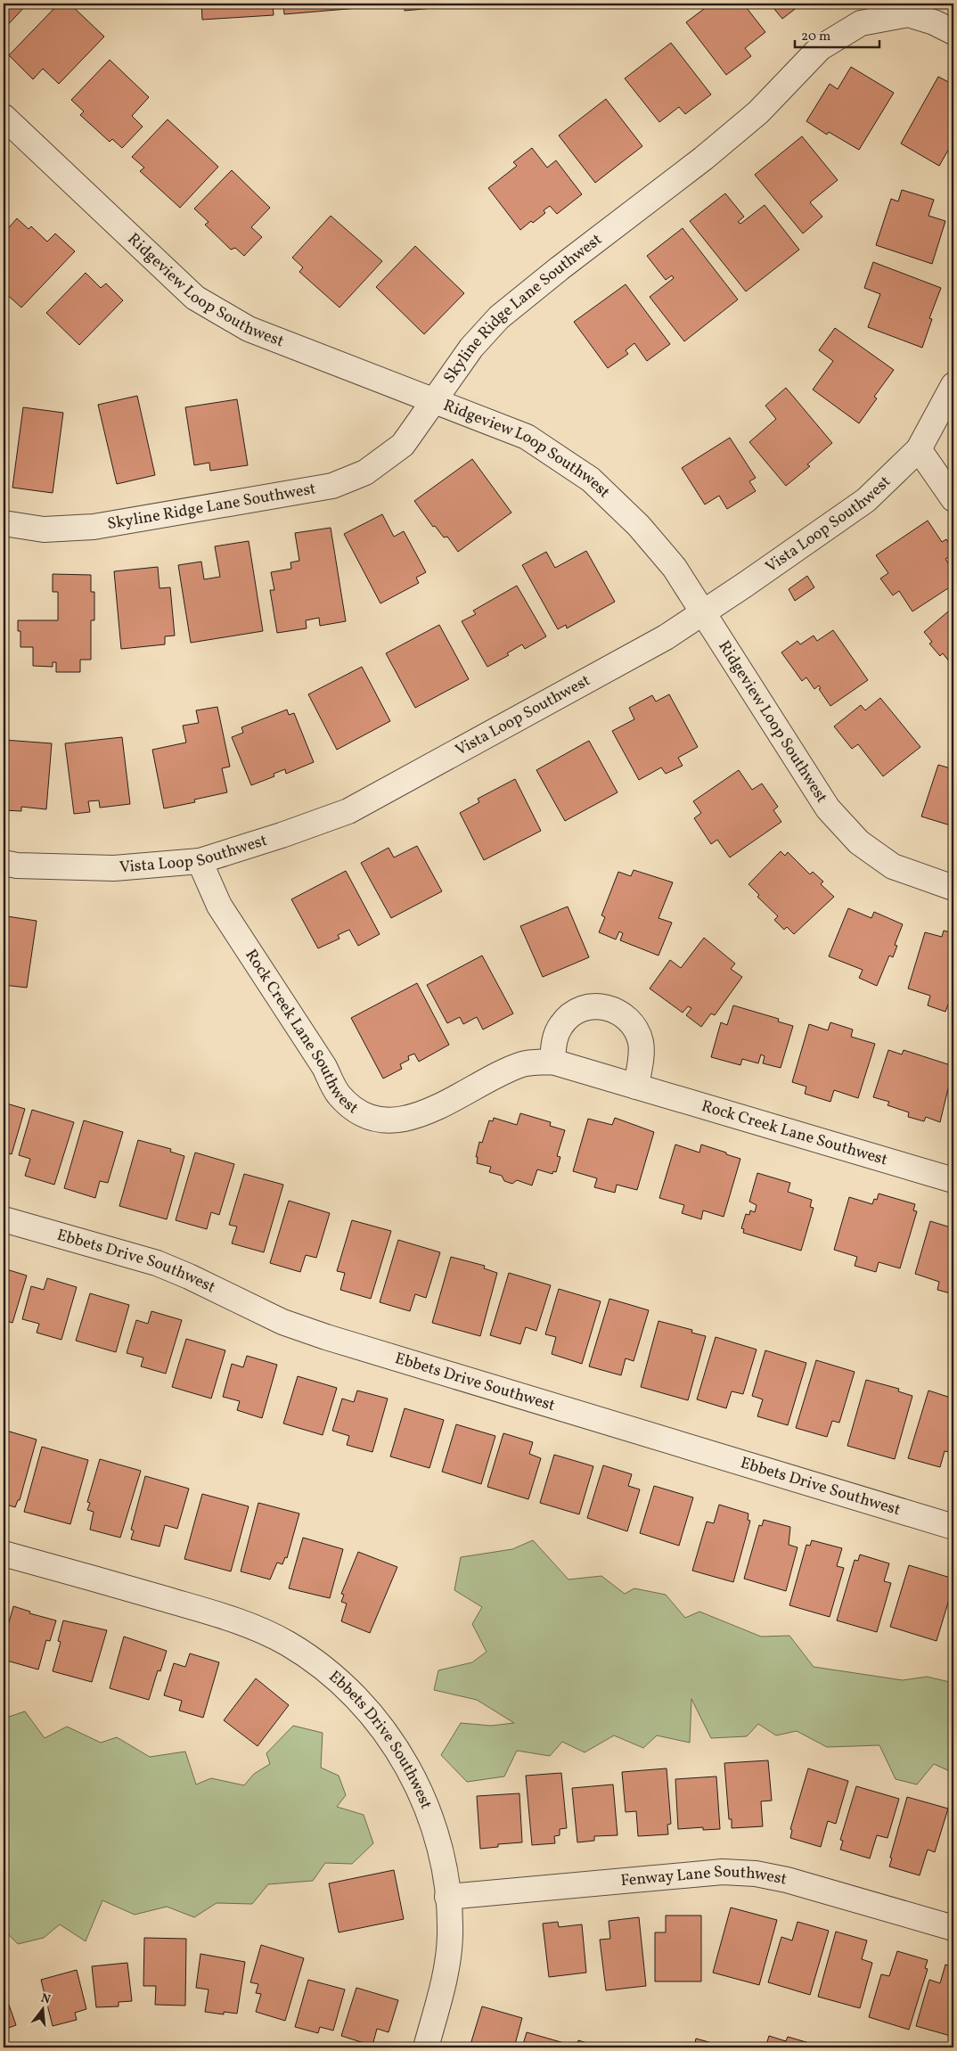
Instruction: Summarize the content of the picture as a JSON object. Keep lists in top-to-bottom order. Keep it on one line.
{"streets":{"street":["Ridgeview Loop Southwest","Skyline Ridge Lane Southwest","Vista Loop Southwest","Rock Creek Lane Southwest","Ebbets Drive Southwest","Fenway Lane Southwest"]},"crossings":[["Ridgeview Loop Southwest","Skyline Ridge Lane Southwest"],["Ridgeview Loop Southwest","Vista Loop Southwest"],["Vista Loop Southwest","Rock Creek Lane Southwest"],["Ebbets Drive Southwest","Fenway Lane Southwest"]],"scale_bar":"20 m","north":"top"}
